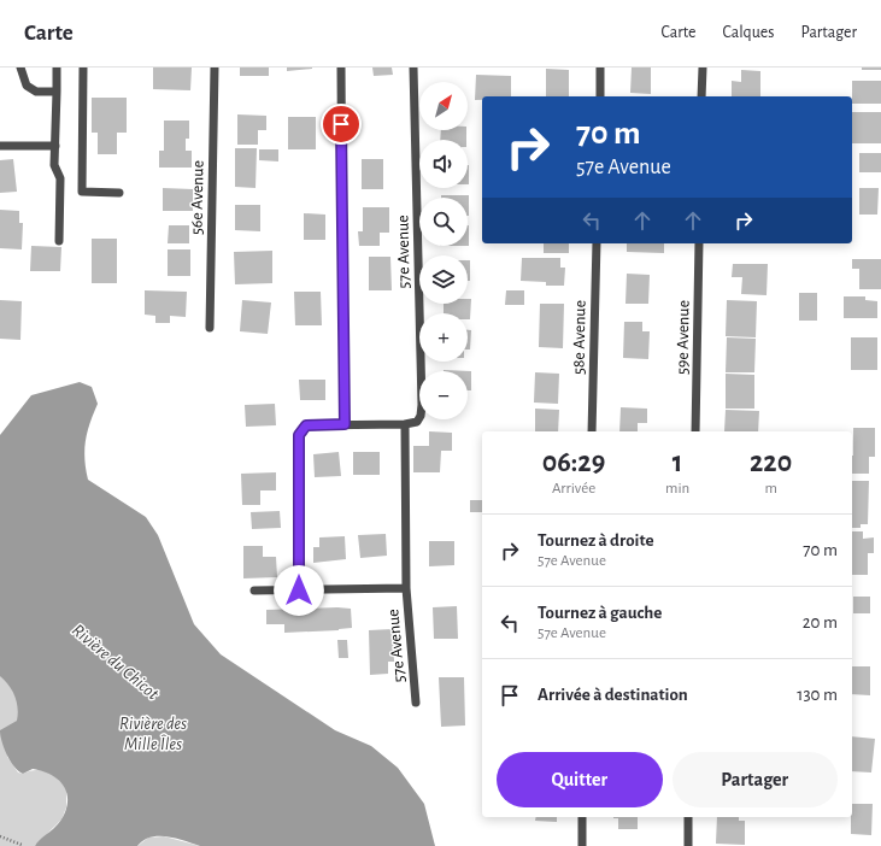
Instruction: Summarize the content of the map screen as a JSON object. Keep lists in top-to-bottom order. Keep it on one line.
{"streets":{"street":["56e Avenue","57e Avenue","58e Avenue","59e Avenue"]},"water":["Rivière du Chicot","Rivière des Mille Îles"],"north":"top right","page":{"header":"Carte","nav":["Carte","Calques","Partager"],"map_buttons":["+","−"],"turn":["70 m","57e Avenue"],"eta":["06:29","Arrivée","1","min","220","m"],"list":[{"name":"Tournez à droite","note":"57e Avenue","value":"70 m"},{"name":"Tournez à gauche","note":"57e Avenue","value":"20 m"},{"name":"Arrivée à destination","value":"130 m"}],"buttons":["Quitter","Partager"]}}
